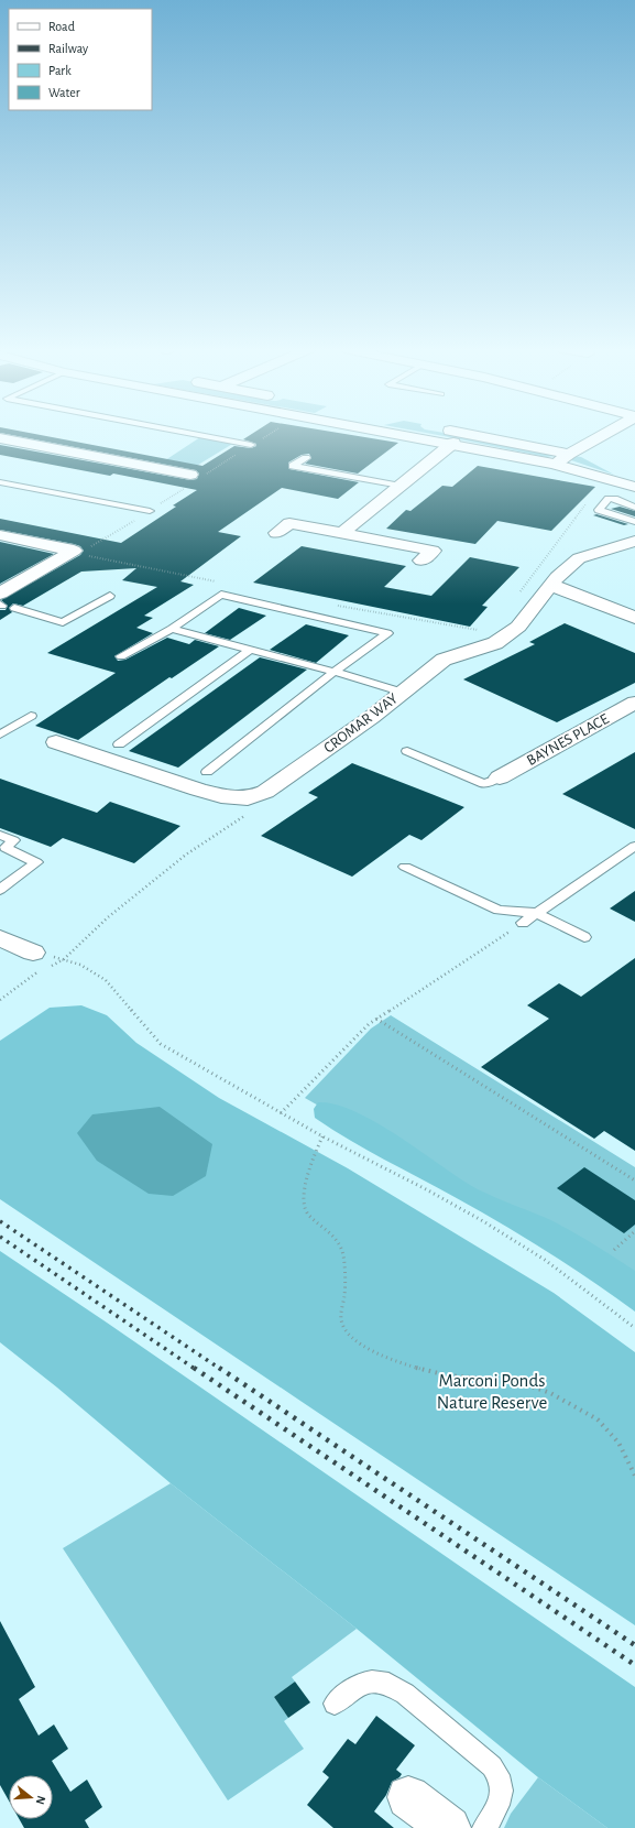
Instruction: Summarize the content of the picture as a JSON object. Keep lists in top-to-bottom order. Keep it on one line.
{"streets":{"street":["CROMAR WAY","BAYNES PLACE"]},"parks":["Marconi Ponds Nature Reserve"],"legend":["Road","Railway","Park","Water"],"north":"right"}
